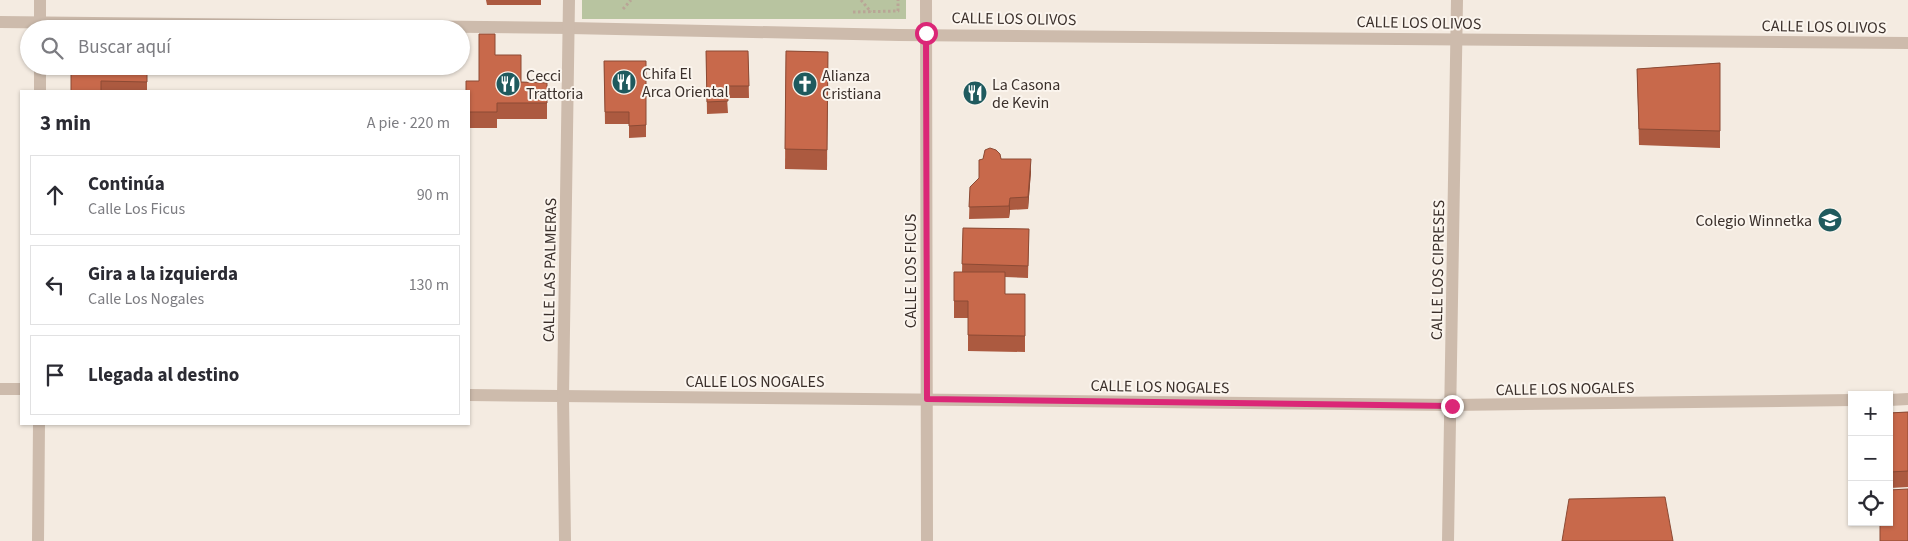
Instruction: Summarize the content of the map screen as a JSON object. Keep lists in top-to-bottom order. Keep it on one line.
{"streets":{"street":["CALLE LOS OLIVOS","CALLE LAS PALMERAS","CALLE LOS CIPRESES","CALLE LOS FICUS","CALLE LOS NOGALES"]},"crossings":[["CALLE LOS OLIVOS","CALLE LAS PALMERAS"],["CALLE LOS OLIVOS","CALLE LOS CIPRESES"],["CALLE LOS OLIVOS","CALLE LOS FICUS"],["CALLE LAS PALMERAS","CALLE LOS NOGALES"],["CALLE LOS CIPRESES","CALLE LOS NOGALES"],["CALLE LOS FICUS","CALLE LOS NOGALES"]],"places":{"restaurant":["Chifa El Arca Oriental","Cecci Trattoria","La Casona de Kevin"],"church":["Alianza Cristiana"],"school or university":["Colegio Winnetka"]},"page":{"search":"Buscar aquí","heading":["3 min","A pie · 220 m"],"list":[["Continúa","Calle Los Ficus","90 m"],["Gira a la izquierda","Calle Los Nogales","130 m"],"Llegada al destino"],"map_buttons":["+","−"]}}
